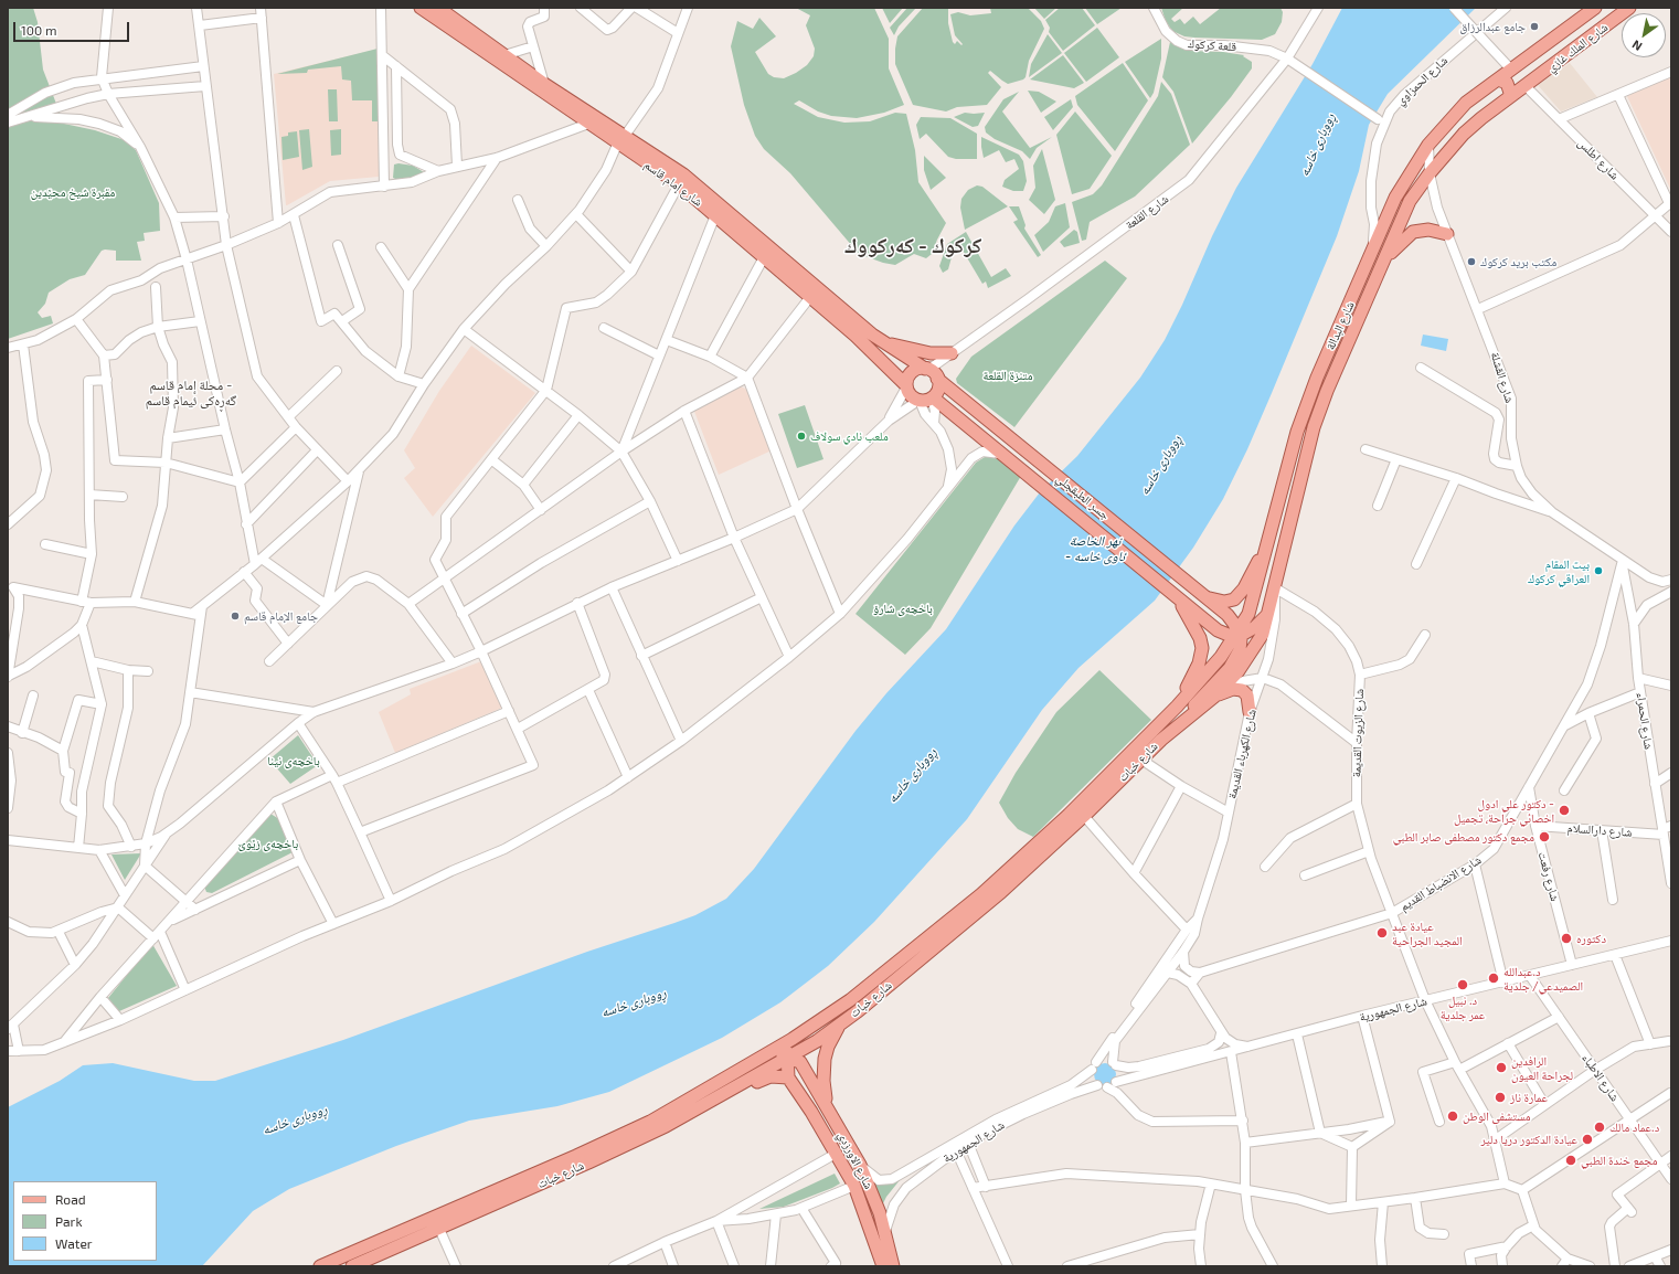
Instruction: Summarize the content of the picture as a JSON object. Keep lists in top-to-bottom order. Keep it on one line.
{"streets":{"main road":["شارع الملك غازي","شارع إمام قاسم","شارع البدالة","جسر الطبقجلي","شارع خبات","شارع الاورزدي"],"street":["قلعة كركوك","شارع الحمزاوي","شارع اطلس","شارع القلعة","شارع القشلة","شارع الحمراء","شارع الزيوت القديمة","شارع الكهرباء القديمة","شارع دارالسلام","شارع رفعت","شارع الانضباط القديم","شارع الجمهورية","شارع الاطباء"]},"crossings":[["قلعة كركوك","شارع القلعة"],["شارع الملك غازي","شارع اطلس"],["شارع الملك غازي","شارع البدالة"],["شارع الحمزاوي","شارع البدالة"],["شارع اطلس","شارع البدالة"],["شارع إمام قاسم","شارع القلعة"],["شارع إمام قاسم","جسر الطبقجلي"],["شارع القلعة","جسر الطبقجلي"],["شارع البدالة","شارع القشلة"],["شارع البدالة","جسر الطبقجلي"],["شارع البدالة","شارع الزيوت القديمة"],["شارع البدالة","شارع الكهرباء القديمة"],["شارع البدالة","شارع خبات"],["شارع القشلة","شارع الحمراء"],["شارع القشلة","شارع الانضباط القديم"],["جسر الطبقجلي","شارع خبات"],["شارع الحمراء","شارع دارالسلام"],["شارع الحمراء","شارع الانضباط القديم"],["شارع الزيوت القديمة","شارع الكهرباء القديمة"],["شارع الزيوت القديمة","شارع خبات"],["شارع الزيوت القديمة","شارع الانضباط القديم"],["شارع الزيوت القديمة","شارع الجمهورية"],["شارع الكهرباء القديمة","شارع خبات"],["شارع الكهرباء القديمة","شارع الجمهورية"],["شارع خبات","شارع الاورزدي"],["شارع دارالسلام","شارع رفعت"],["شارع رفعت","شارع الانضباط القديم"],["شارع رفعت","شارع الجمهورية"],["شارع الجمهورية","شارع الاطباء"],["شارع الجمهورية","شارع الاورزدي"]],"districts":["كركوك - کەرکووك","محلة إمام قاسم - گەڕەکی ئیمام قاسم"],"water":["ڕووباری خاسە","نهر الخاصة - ئاوی خاسە"],"parks":["مقبرة شيخ محێدین","متنزة القلعة","باخچەی شارۆ","باخچەی نینا","باخچەی زێوێ"],"places":["جامع عبدالرزاق","مكتب بريد كركوك","ملعب نادي سولاف","بيت المقام العراقي كركوك","جامع الإمام قاسم","دكتور علي ادول - اخصائي جراحة، تجميل","مجمع دكتور مصطفى صابر الطبي","عيادة عبد المجيد الجراحية","دكتوره","د.عبدالله الصميدعي/ جلدية","د. نبيل عمر جلدية","الرافدين لجراحة العيون","عمارة ناز","مستشفى الوطن","د.عماد مالك","عيادة الدكتور دريا دلير","مجمع خندة الطبي"],"legend":["Road","Park","Water"],"scale_bar":"100 m","north":"bottom left"}
